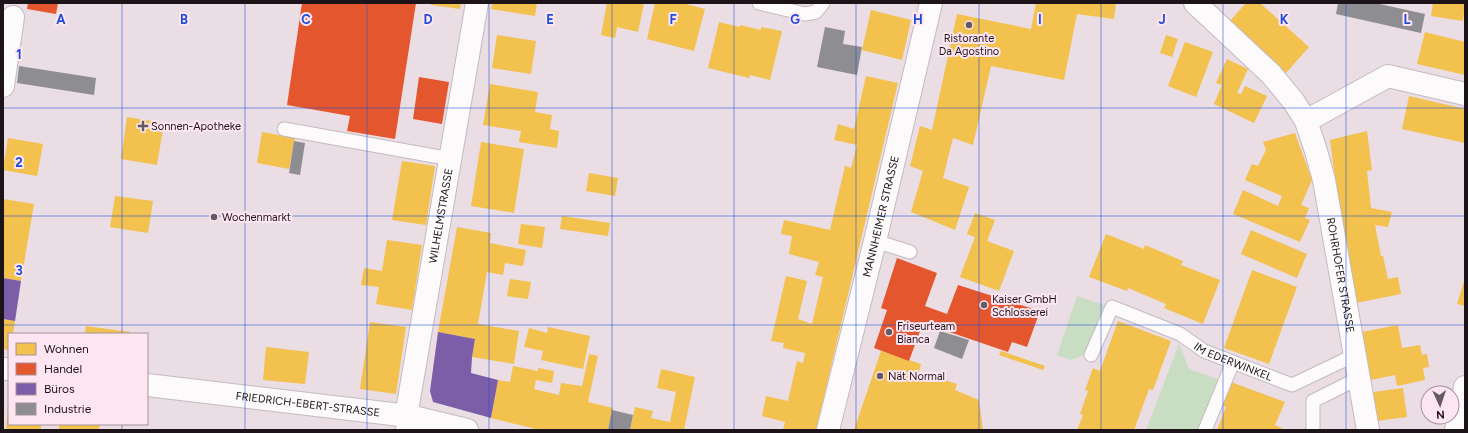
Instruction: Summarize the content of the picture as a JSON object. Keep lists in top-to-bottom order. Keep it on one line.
{"streets":{"street":["WILHELMSTRASSE","MANNHEIMER STRASSE","ROHRHOFER STRASSE","FRIEDRICH-EBERT-STRASSE"],"lane":["IM EDERWINKEL"]},"crossings":[["WILHELMSTRASSE","FRIEDRICH-EBERT-STRASSE"],["ROHRHOFER STRASSE","IM EDERWINKEL"]],"places":{"other":["Ristorante Da Agostino","Wochenmarkt","Kaiser GmbH Schlosserei","Friseurteam Bianca","Nät Normal"],"health":["Sonnen-Apotheke"]},"legend":["Wohnen","Handel","Büros","Industrie"],"north":"bottom","grid":{"columns":["A","B","C","D","E","F","G","H","I","J","K","L"],"rows":["1","2","3"]}}
